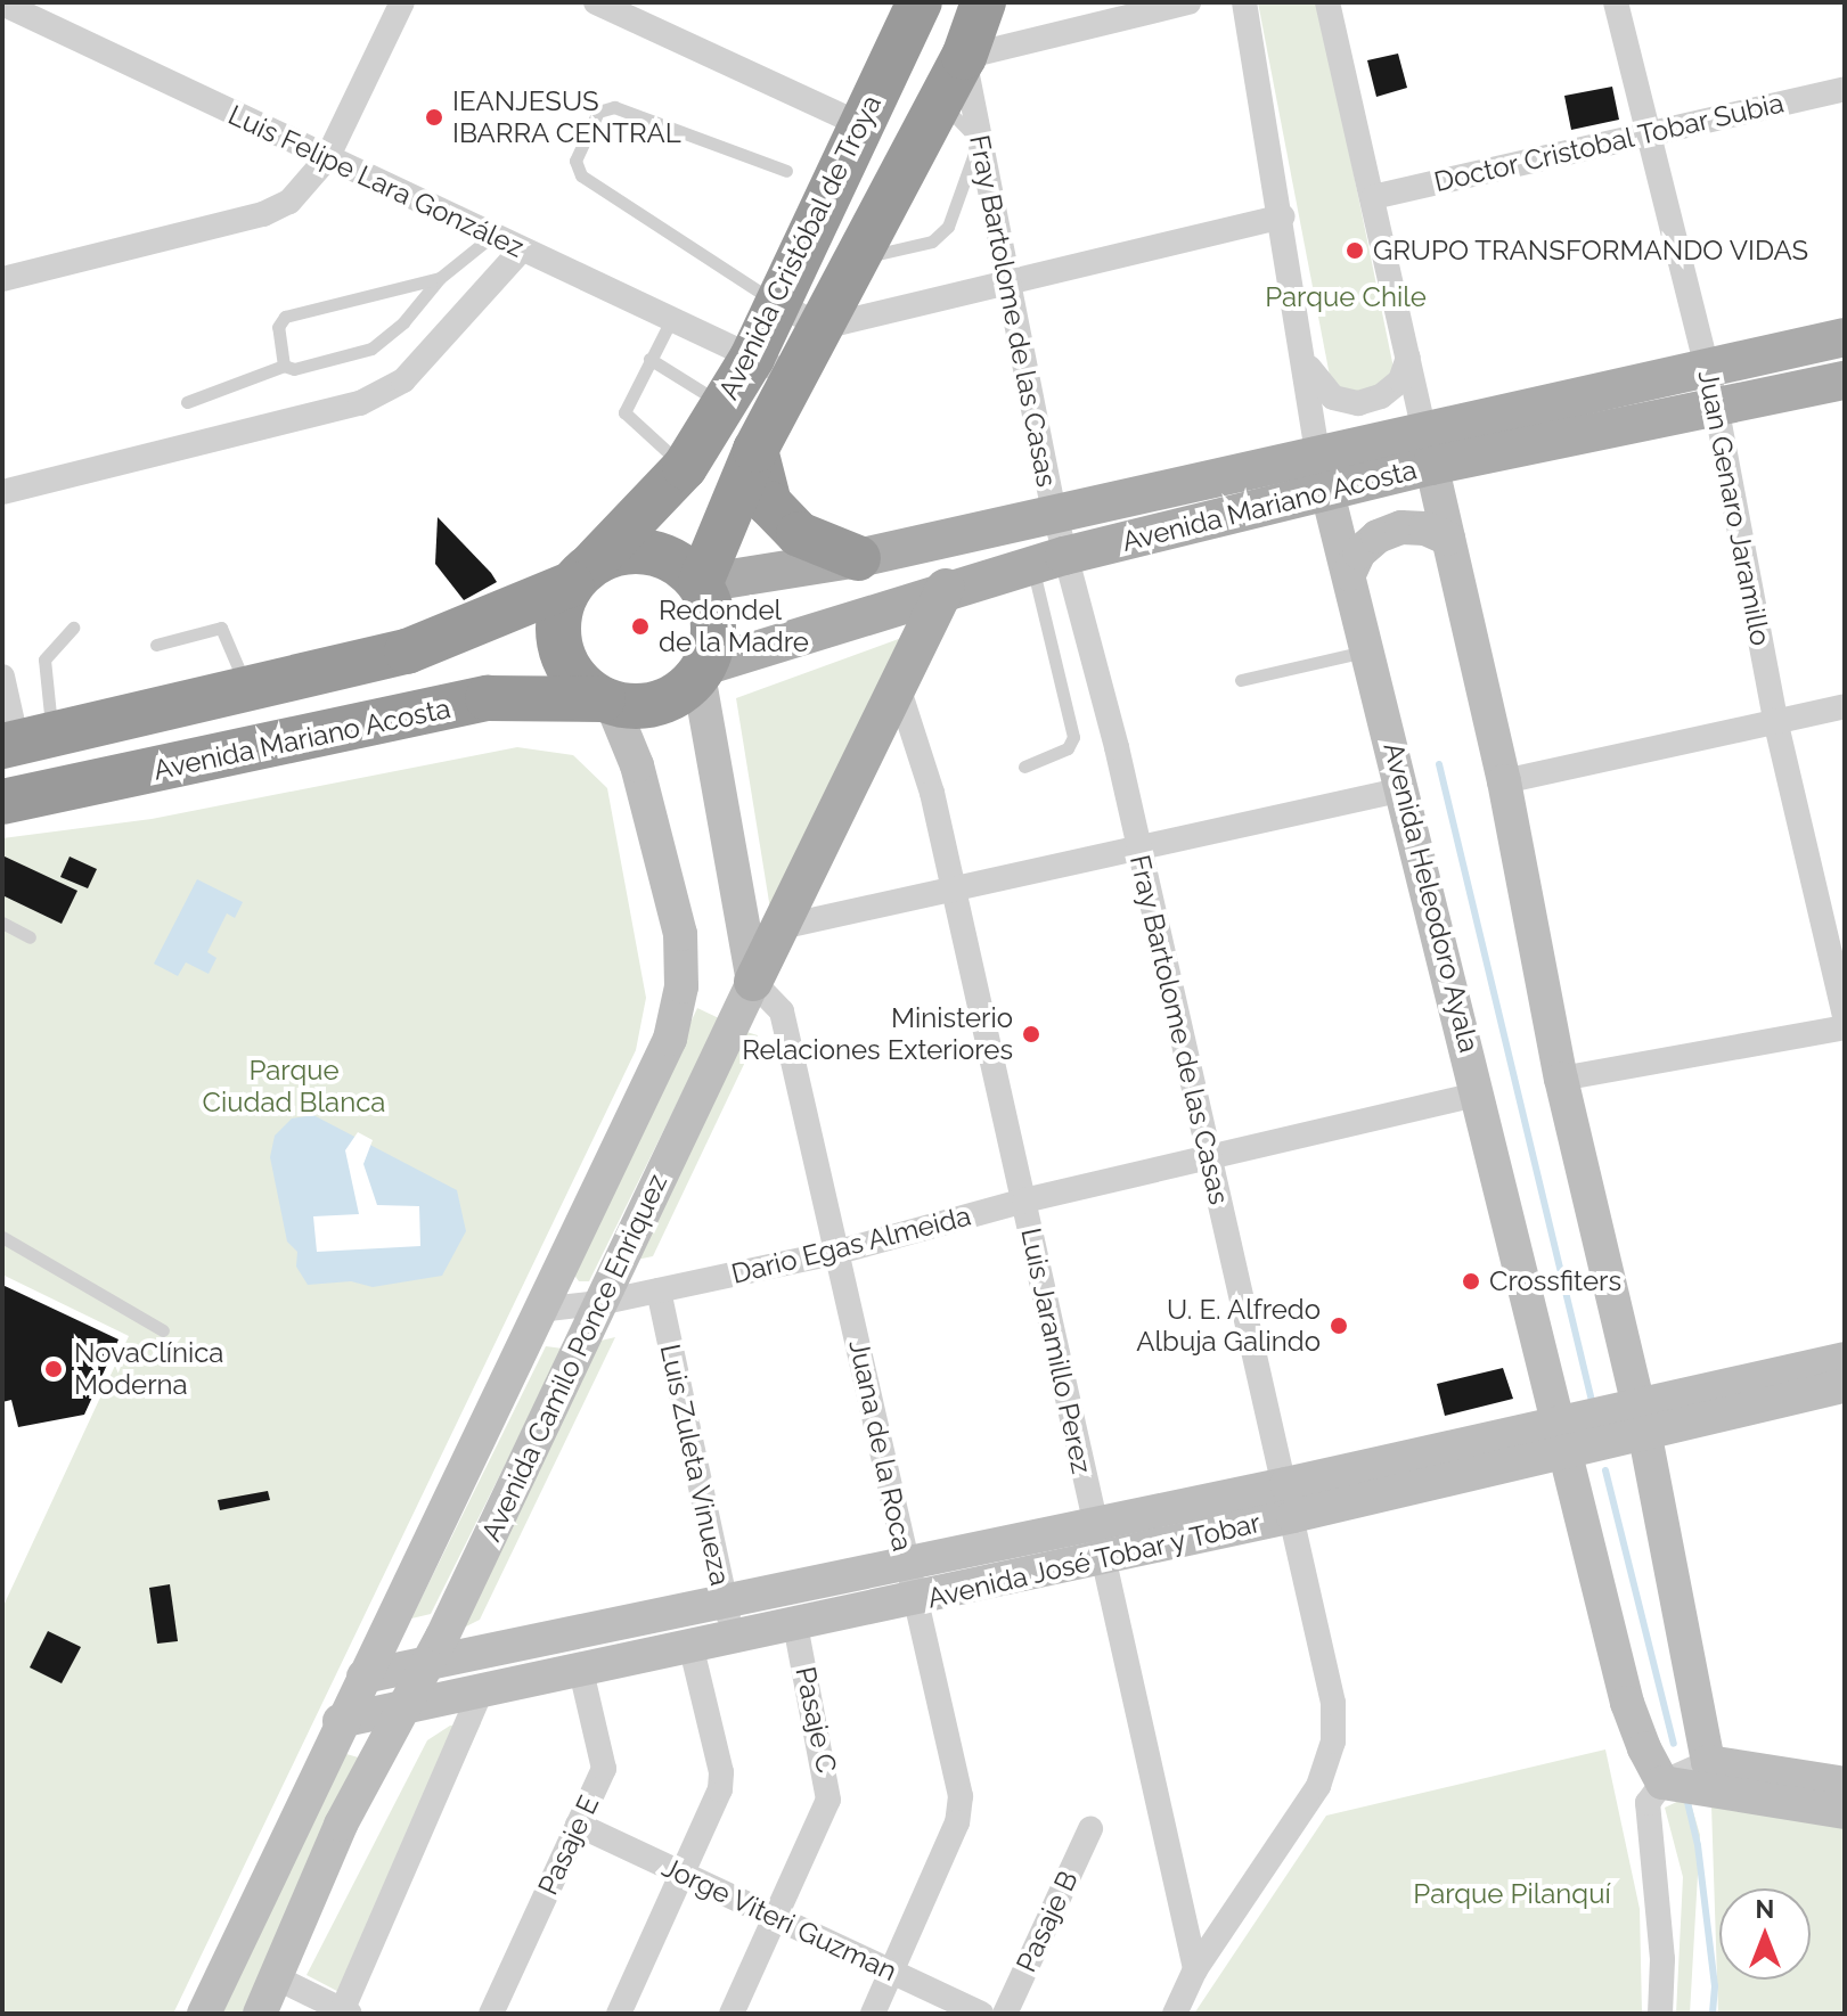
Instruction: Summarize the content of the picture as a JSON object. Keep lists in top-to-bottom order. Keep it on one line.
{"streets":{"highway":["Avenida Cristóbal de Troya","Avenida Mariano Acosta"],"main road":["Avenida Heleodoro Ayala","Avenida Camilo Ponce Enriquez","Avenida José Tobar y Tobar"],"street":["Doctor Cristobal Tobar Subia","Luis Felipe Lara González","Fray Bartolome de las Casas","Juan Genaro Jaramillo","Dario Egas Almeida","Luis Jaramillo Perez","Juana de la Roca","Luis Zuleta Vinueza","Pasaje C","Pasaje E","Jorge Viteri Guzman","Pasaje B"]},"crossings":[["Doctor Cristobal Tobar Subia","Juan Genaro Jaramillo"],["Luis Felipe Lara González","Avenida Cristóbal de Troya"],["Avenida Cristóbal de Troya","Fray Bartolome de las Casas"],["Avenida Cristóbal de Troya","Avenida Mariano Acosta"],["Avenida Cristóbal de Troya","Avenida Camilo Ponce Enriquez"],["Fray Bartolome de las Casas","Avenida Mariano Acosta"],["Fray Bartolome de las Casas","Dario Egas Almeida"],["Fray Bartolome de las Casas","Luis Jaramillo Perez"],["Fray Bartolome de las Casas","Avenida José Tobar y Tobar"],["Avenida Mariano Acosta","Juan Genaro Jaramillo"],["Avenida Mariano Acosta","Avenida Heleodoro Ayala"],["Avenida Mariano Acosta","Avenida Camilo Ponce Enriquez"],["Avenida Heleodoro Ayala","Dario Egas Almeida"],["Avenida Heleodoro Ayala","Avenida José Tobar y Tobar"],["Dario Egas Almeida","Luis Jaramillo Perez"],["Dario Egas Almeida","Avenida Camilo Ponce Enriquez"],["Dario Egas Almeida","Juana de la Roca"],["Dario Egas Almeida","Luis Zuleta Vinueza"],["Luis Jaramillo Perez","Avenida José Tobar y Tobar"],["Avenida Camilo Ponce Enriquez","Juana de la Roca"],["Avenida Camilo Ponce Enriquez","Avenida José Tobar y Tobar"],["Juana de la Roca","Avenida José Tobar y Tobar"],["Juana de la Roca","Jorge Viteri Guzman"],["Luis Zuleta Vinueza","Avenida José Tobar y Tobar"],["Avenida José Tobar y Tobar","Pasaje C"],["Avenida José Tobar y Tobar","Pasaje E"],["Pasaje C","Jorge Viteri Guzman"],["Pasaje E","Jorge Viteri Guzman"]],"parks":["Parque Chile","Parque Ciudad Blanca","Parque Pilanquí"],"places":["IEANJESUS IBARRA CENTRAL","GRUPO TRANSFORMANDO VIDAS","Redondel de la Madre","Ministerio Relaciones Exteriores","Crossfiters","U. E. Alfredo Albuja Galindo","NovaClínica Moderna"],"north":"top"}
